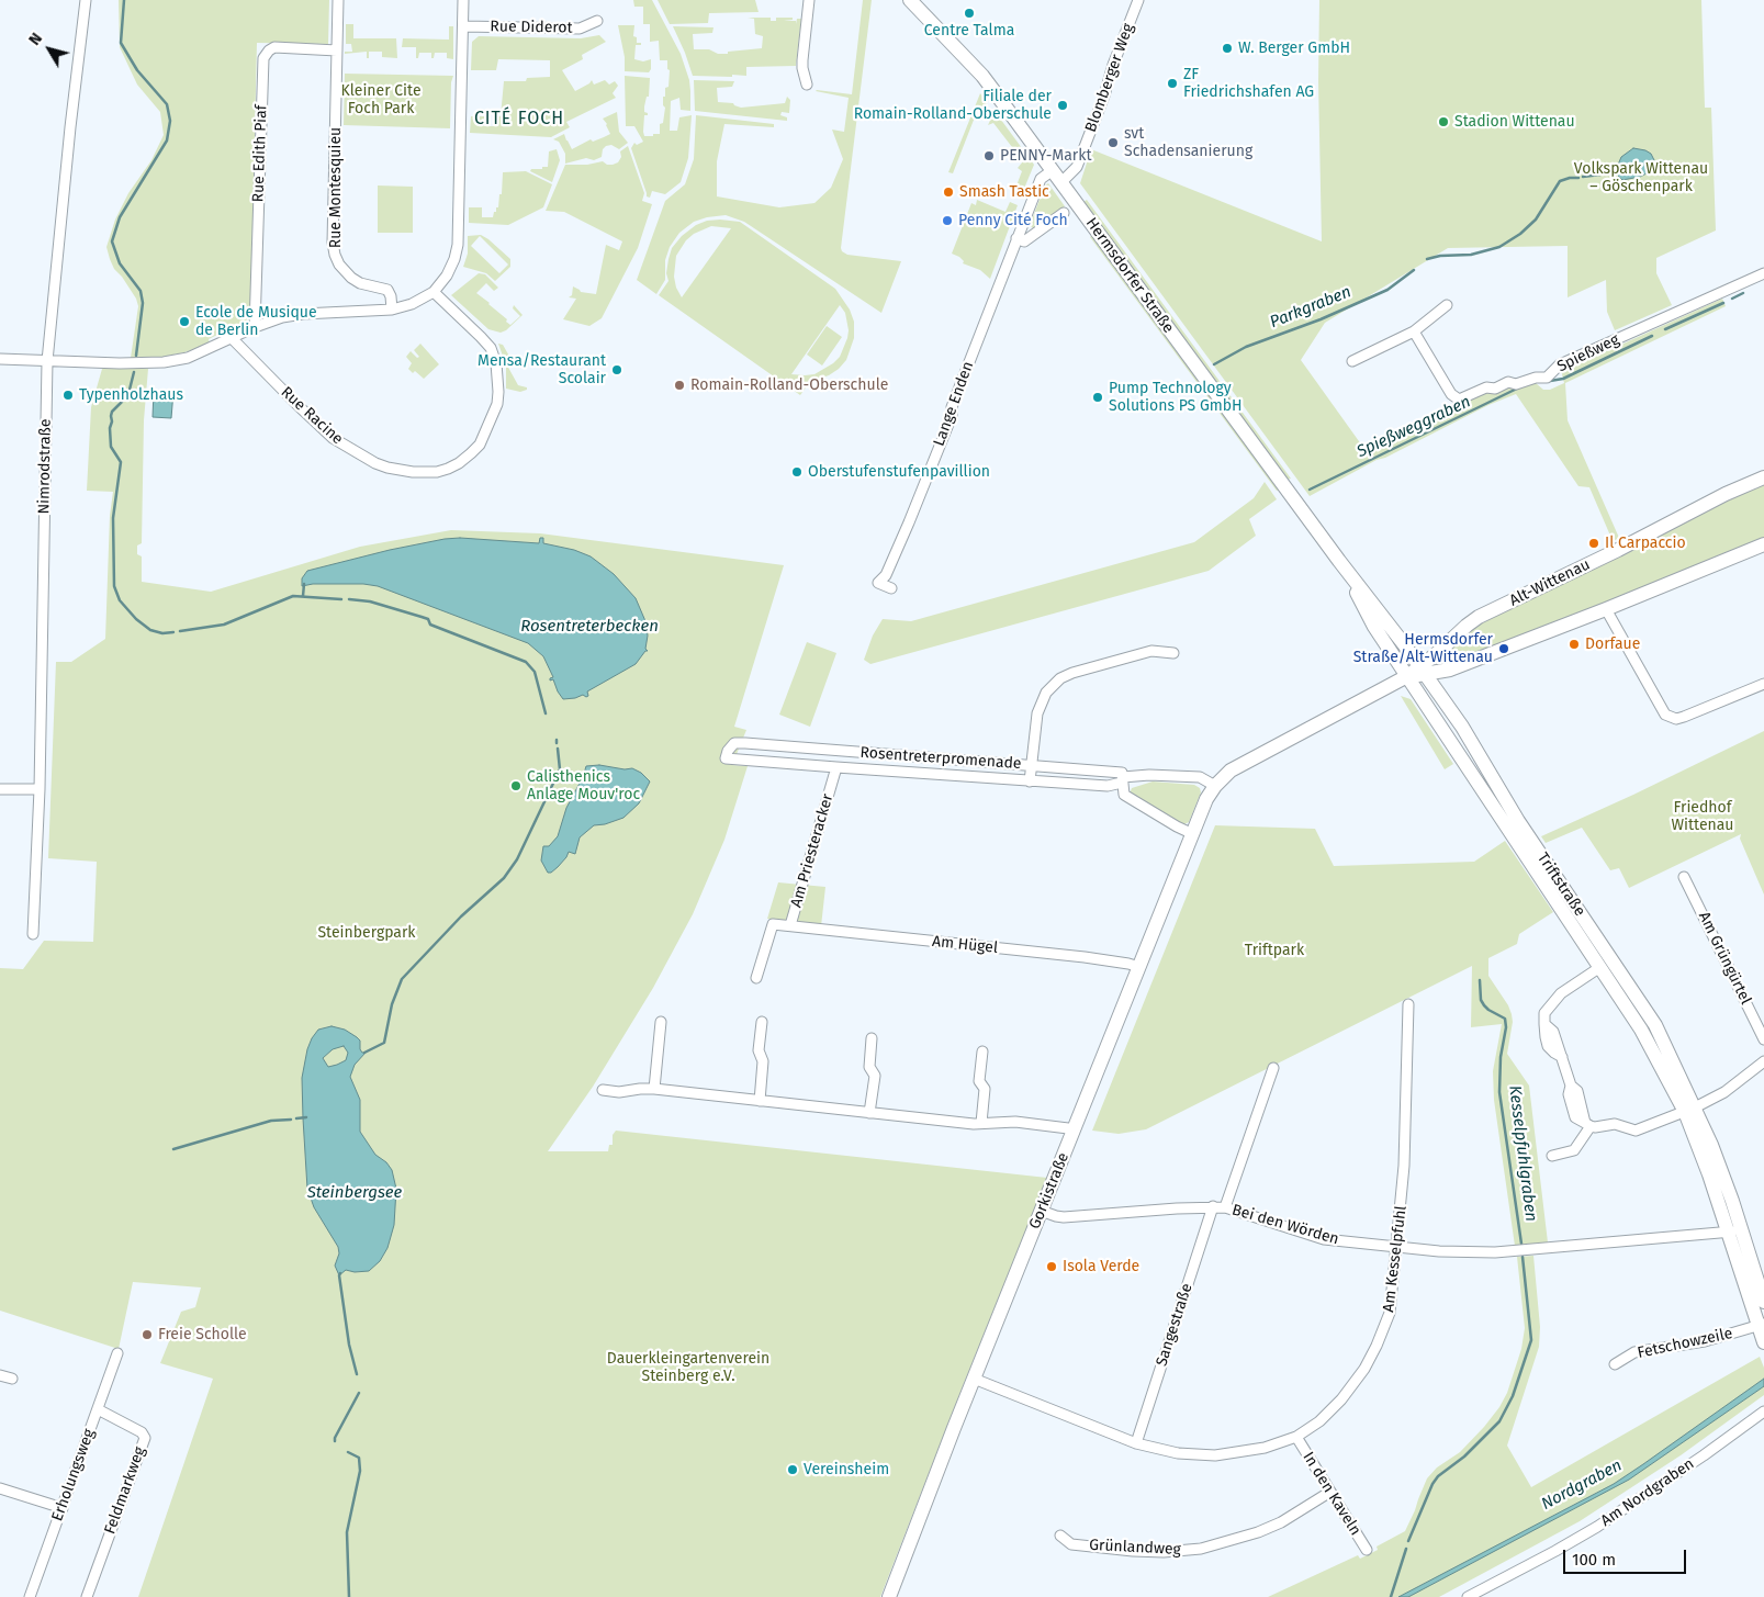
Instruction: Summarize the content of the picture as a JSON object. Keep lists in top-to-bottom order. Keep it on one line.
{"streets":{"main road":["Hermsdorfer Straße","Alt-Wittenau","Triftstraße","Gorkistraße"],"street":["Rue Diderot","Blomberger Weg","Rue Edith Piaf","Rue Montesquieu","Spießweg","Lange Enden","Rue Racine","Nimrodstraße","Rosentreterpromenade","Am Priesteracker","Am Hügel","Am Grüngürtel","Bei den Wörden","Am Kesselpfuhl","Sangestraße","Fetschowzeile","Erholungsweg","Feldmarkweg","Am Nordgraben","In den Kaveln","Grünlandweg"]},"crossings":[["Blomberger Weg","Hermsdorfer Straße"],["Rue Edith Piaf","Rue Montesquieu"],["Hermsdorfer Straße","Lange Enden"],["Hermsdorfer Straße","Alt-Wittenau"],["Hermsdorfer Straße","Triftstraße"],["Alt-Wittenau","Triftstraße"],["Rosentreterpromenade","Am Priesteracker"],["Rosentreterpromenade","Gorkistraße"],["Am Priesteracker","Am Hügel"],["Triftstraße","Bei den Wörden"],["Triftstraße","Fetschowzeile"],["Am Hügel","Gorkistraße"],["Gorkistraße","Bei den Wörden"],["Gorkistraße","Am Kesselpfuhl"],["Bei den Wörden","Am Kesselpfuhl"],["Bei den Wörden","Sangestraße"],["Am Kesselpfuhl","Sangestraße"],["Am Kesselpfuhl","In den Kaveln"],["Erholungsweg","Feldmarkweg"],["In den Kaveln","Grünlandweg"]],"districts":["CITÉ FOCH"],"water":["Parkgraben","Spießweggraben","Rosentreterbecken","Kesselpfuhlgraben","Steinbergsee","Nordgraben"],"parks":["Kleiner Cite Foch Park","Volkspark Wittenau – Göschenpark","Friedhof Wittenau","Steinbergpark","Triftpark","Dauerkleingartenverein Steinberg e.V."],"places":["Centre Talma","W. Berger GmbH","ZF Friedrichshafen AG","Filiale der Romain-Rolland-Oberschule","Stadion Wittenau","svt Schadensanierung","PENNY-Markt","Smash Tastic","Penny Cité Foch","Ecole de Musique de Berlin","Mensa/Restaurant Scolair","Romain-Rolland-Oberschule","Typenholzhaus","Pump Technology Solutions PS GmbH","Oberstufenstufenpavillion","Il Carpaccio","Dorfaue","Hermsdorfer Straße/Alt-Wittenau","Calisthenics Anlage Mouv'roc","Isola Verde","Freie Scholle","Vereinsheim"],"scale_bar":"100 m","north":"top left"}
